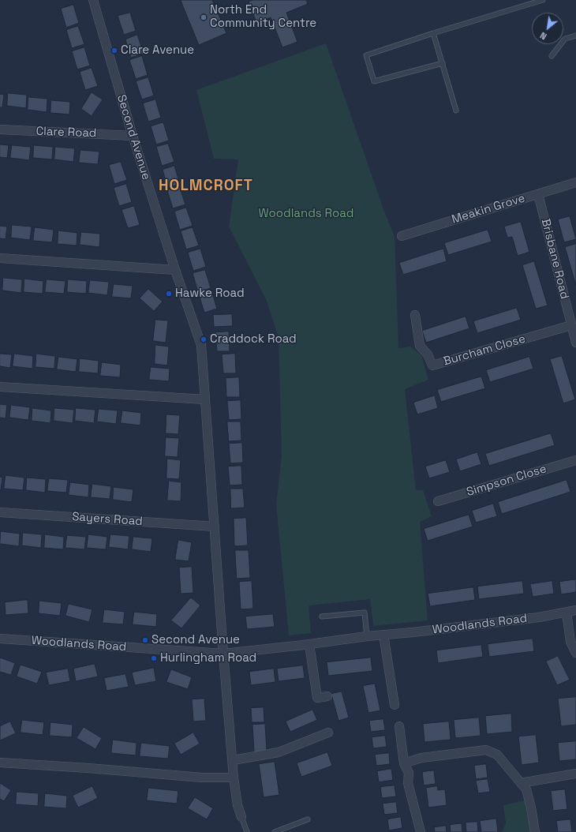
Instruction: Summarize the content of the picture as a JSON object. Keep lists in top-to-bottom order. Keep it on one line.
{"streets":{"street":["Clare Road","Second Avenue","Meakin Grove","Brisbane Road","Burcham Close","Simpson Close","Sayers Road","Woodlands Road"]},"crossings":[["Clare Road","Second Avenue"],["Second Avenue","Sayers Road"],["Second Avenue","Woodlands Road"],["Meakin Grove","Brisbane Road"],["Brisbane Road","Burcham Close"]],"districts":["HOLMCROFT"],"parks":["Woodlands Road"],"places":["North End Community Centre","Clare Avenue","Hawke Road","Craddock Road","Second Avenue","Hurlingham Road"],"north":"bottom left"}
